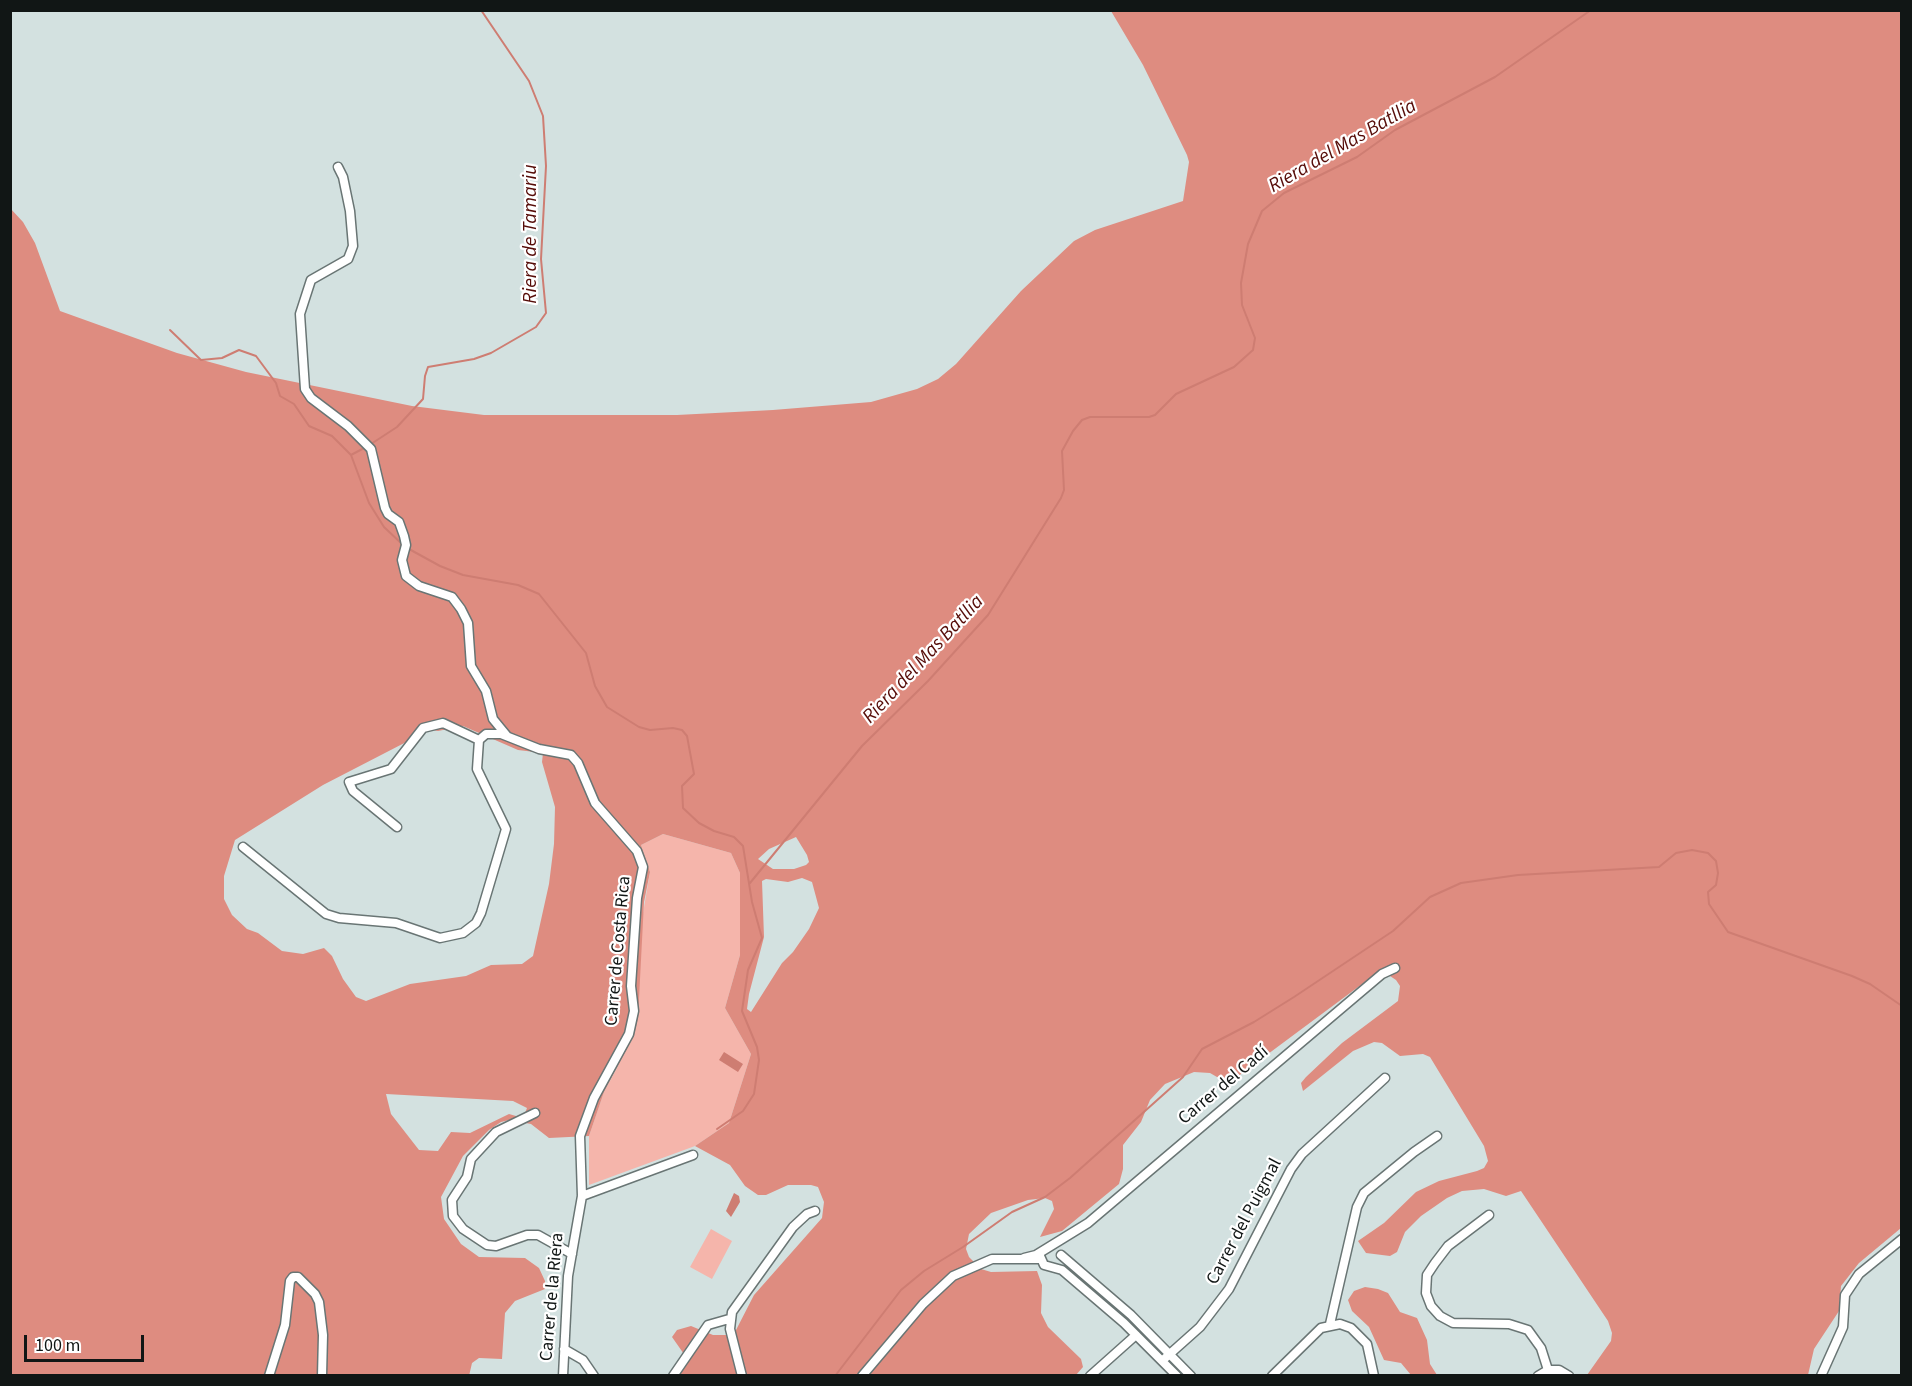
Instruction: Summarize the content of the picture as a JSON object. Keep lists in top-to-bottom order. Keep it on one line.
{"streets":{"street":["Carrer de Costa Rica","Carrer del Cadí","Carrer del Puigmal","Carrer de la Riera"]},"crossings":[["Carrer de Costa Rica","Carrer de la Riera"]],"water":["Riera del Mas Batllia","Riera de Tamariu"],"scale_bar":"100 m"}
